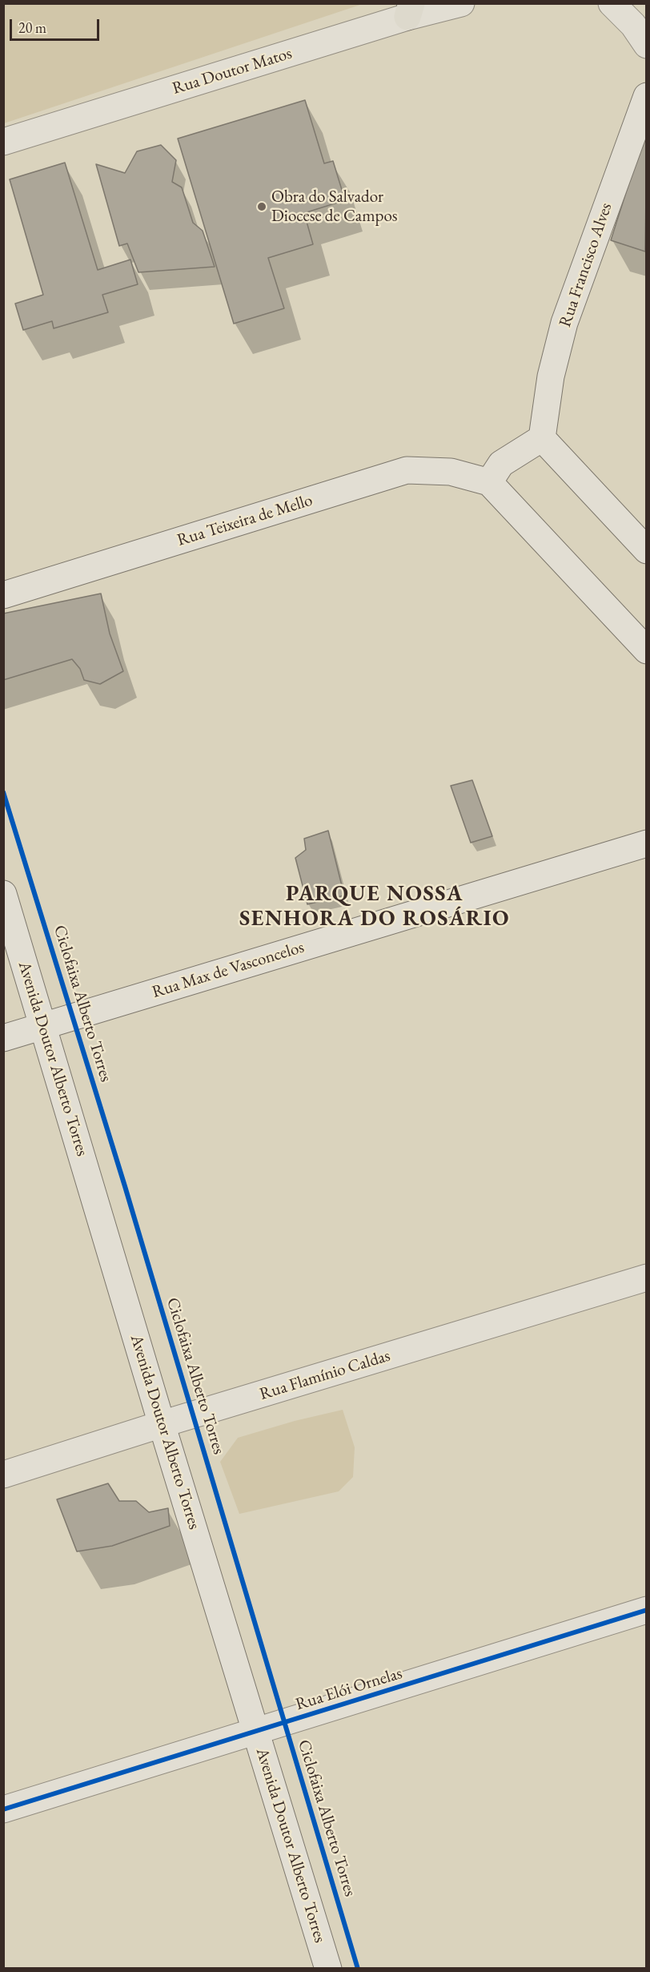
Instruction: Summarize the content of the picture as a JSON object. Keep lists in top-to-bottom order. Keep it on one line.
{"streets":{"main road":["Rua Doutor Matos","Rua Francisco Alves","Rua Teixeira de Mello","Rua Max de Vasconcelos","Avenida Doutor Alberto Torres","Rua Flamínio Caldas","Rua Elói Ornelas"],"cycle path":["Ciclofaixa Alberto Torres"]},"crossings":[["Rua Max de Vasconcelos","Avenida Doutor Alberto Torres"],["Avenida Doutor Alberto Torres","Rua Flamínio Caldas"],["Avenida Doutor Alberto Torres","Rua Elói Ornelas"]],"districts":["PARQUE NOSSA SENHORA DO ROSÁRIO"],"places":["Obra do Salvador Diocese de Campos"],"scale_bar":"20 m"}
